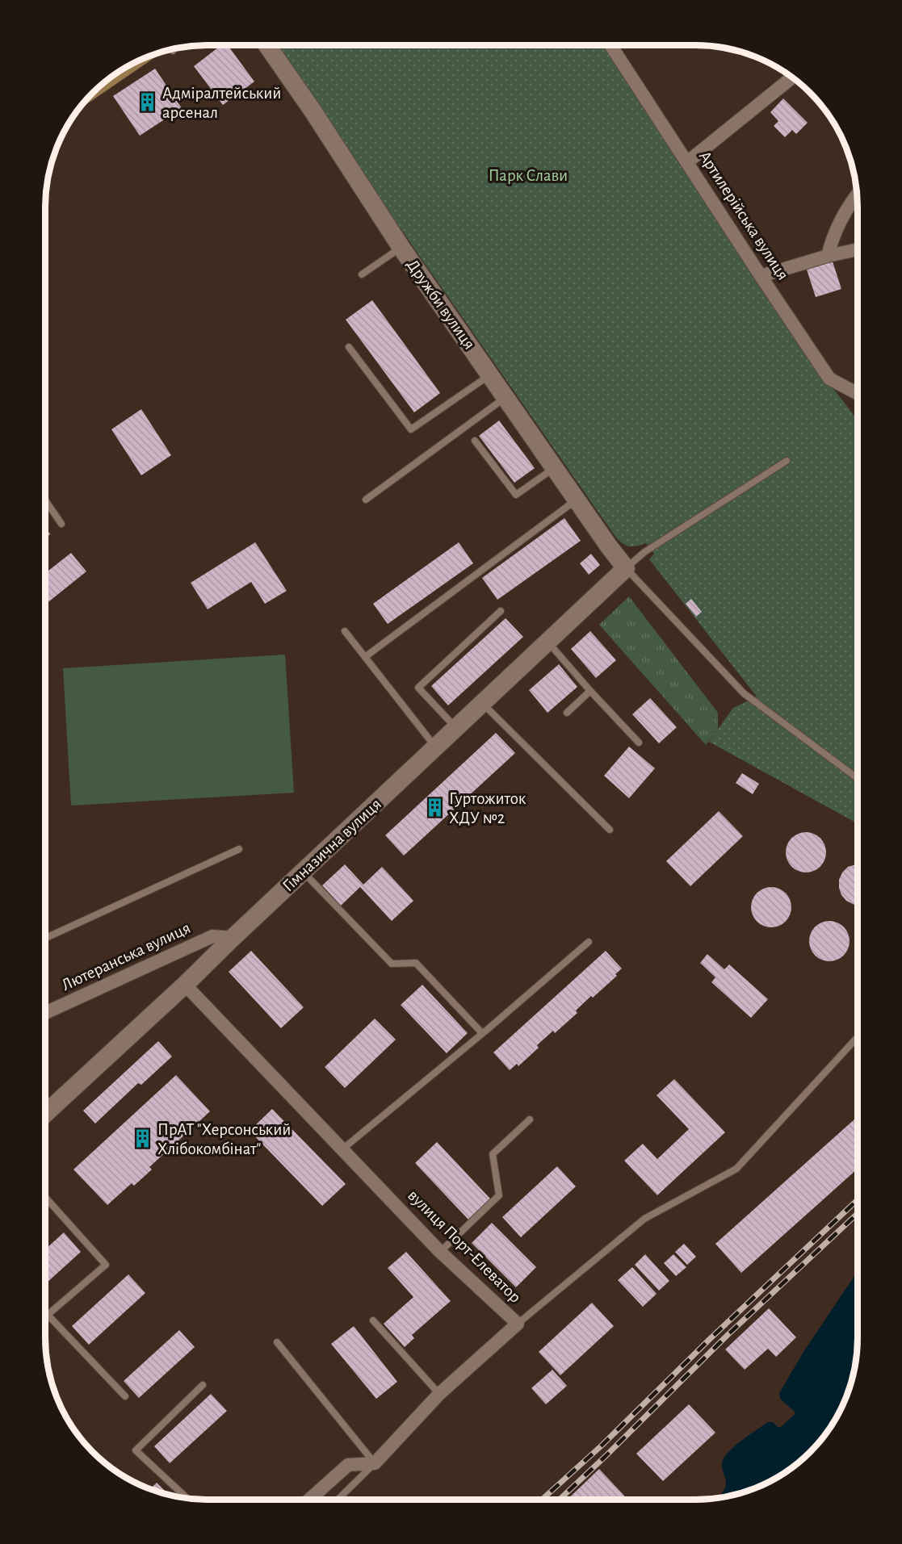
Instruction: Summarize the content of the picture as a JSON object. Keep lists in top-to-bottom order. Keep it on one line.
{"streets":{"street":["Артилерійська вулиця","Дружби вулиця","Гімназична вулиця","Лютеранська вулиця","вулиця Порт-Елеватор"]},"crossings":[["Дружби вулиця","Гімназична вулиця"],["Гімназична вулиця","Лютеранська вулиця"],["Гімназична вулиця","вулиця Порт-Елеватор"]],"parks":["Парк Слави"],"places":{"building":["Адміралтейський арсенал","Гуртожиток ХДУ №2","ПрАТ \"Херсонський Хлібокомбінат\""]}}
